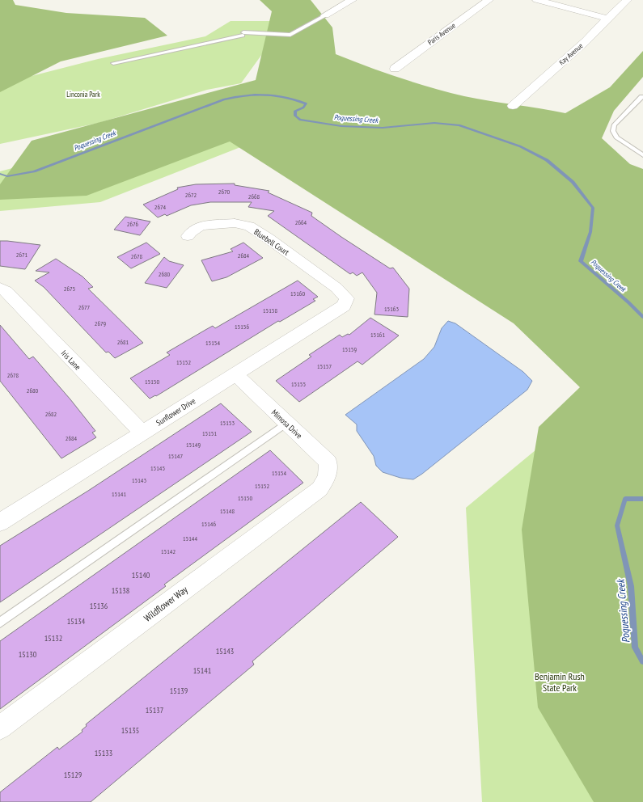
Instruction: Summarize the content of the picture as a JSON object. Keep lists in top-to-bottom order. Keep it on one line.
{"streets":{"street":["Paris Avenue","Kay Avenue","Bluebell Court","Iris Lane","Sunflower Drive","Mimosa Drive","Wildflower Way"]},"crossings":[["Bluebell Court","Sunflower Drive"],["Iris Lane","Sunflower Drive"],["Sunflower Drive","Mimosa Drive"],["Mimosa Drive","Wildflower Way"]],"water":["Poquessing Creek"],"parks":["Linconia Park","Benjamin Rush State Park"],"house_numbers":["2670","2672","2668","2674","2664","2676","2671","2684","2678","2680","2675","15160","2677","15163","15158","2679","15156","15161","2681","15154","15159","15152","15157","2678","15150","15155","2680","2682","15153","15151","2684","15149","15147","15145","15154","15143","15152","15141","15150","15148","15146","15144","15142","15140","15138","15136","15134","15132","15143","15130","15141","15139","15137","15135","15133","15129"]}
